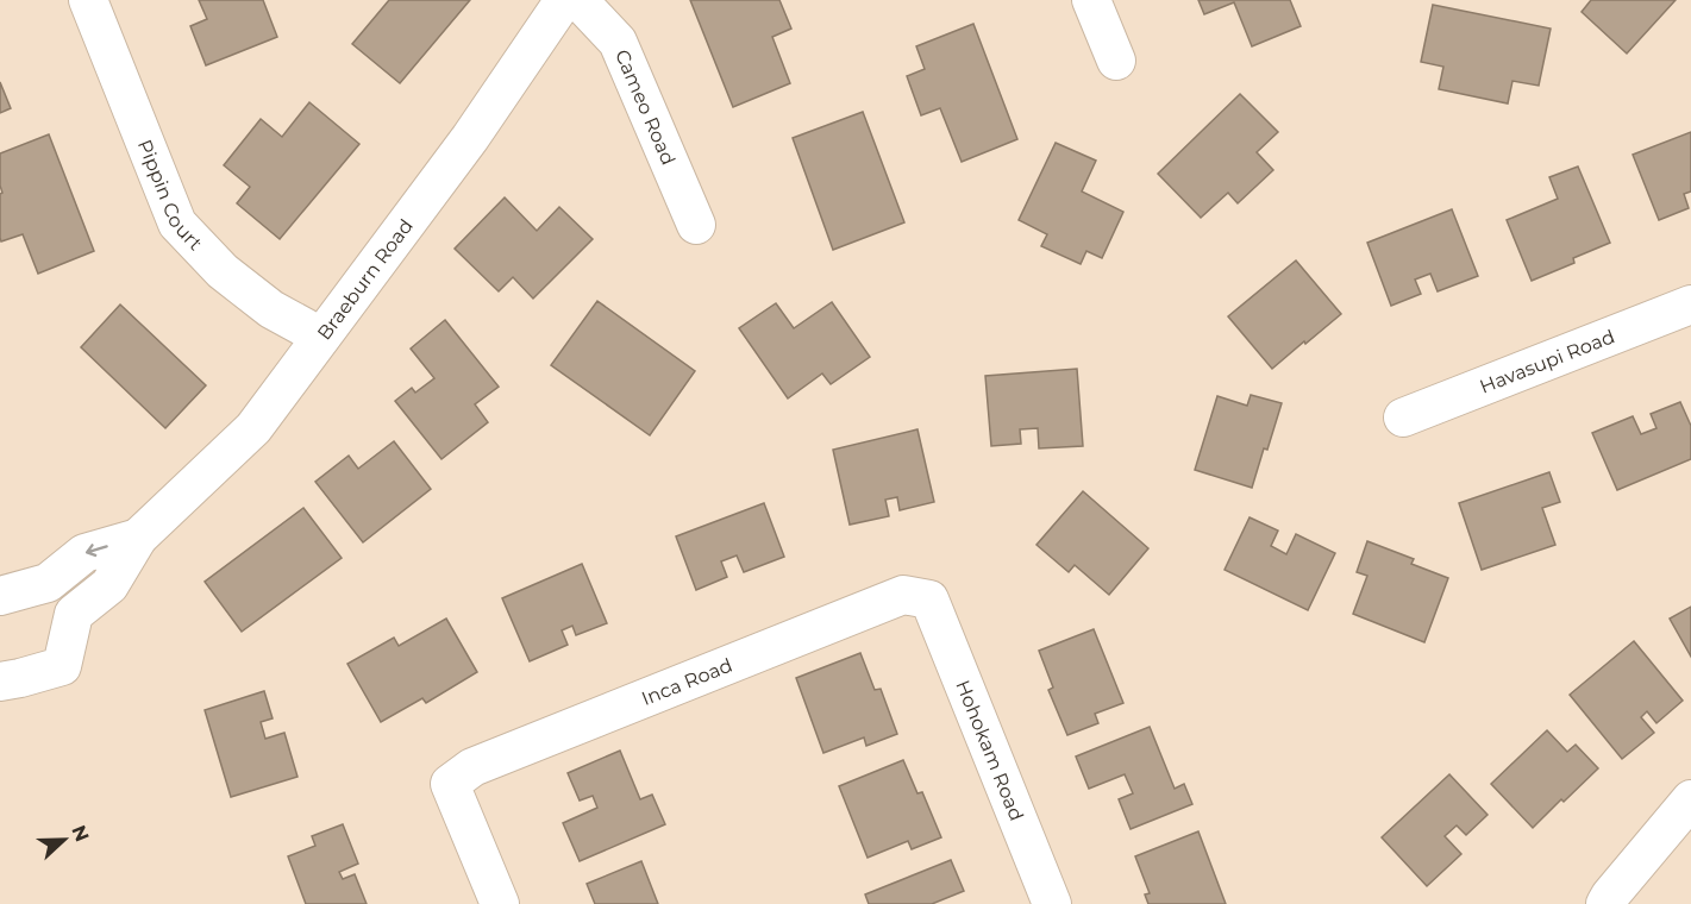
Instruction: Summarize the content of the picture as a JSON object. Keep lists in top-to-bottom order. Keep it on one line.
{"streets":{"street":["Cameo Road","Pippin Court","Braeburn Road","Havasupi Road","Inca Road","Hohokam Road"]},"crossings":[["Pippin Court","Braeburn Road"],["Inca Road","Hohokam Road"]],"north":"right"}
